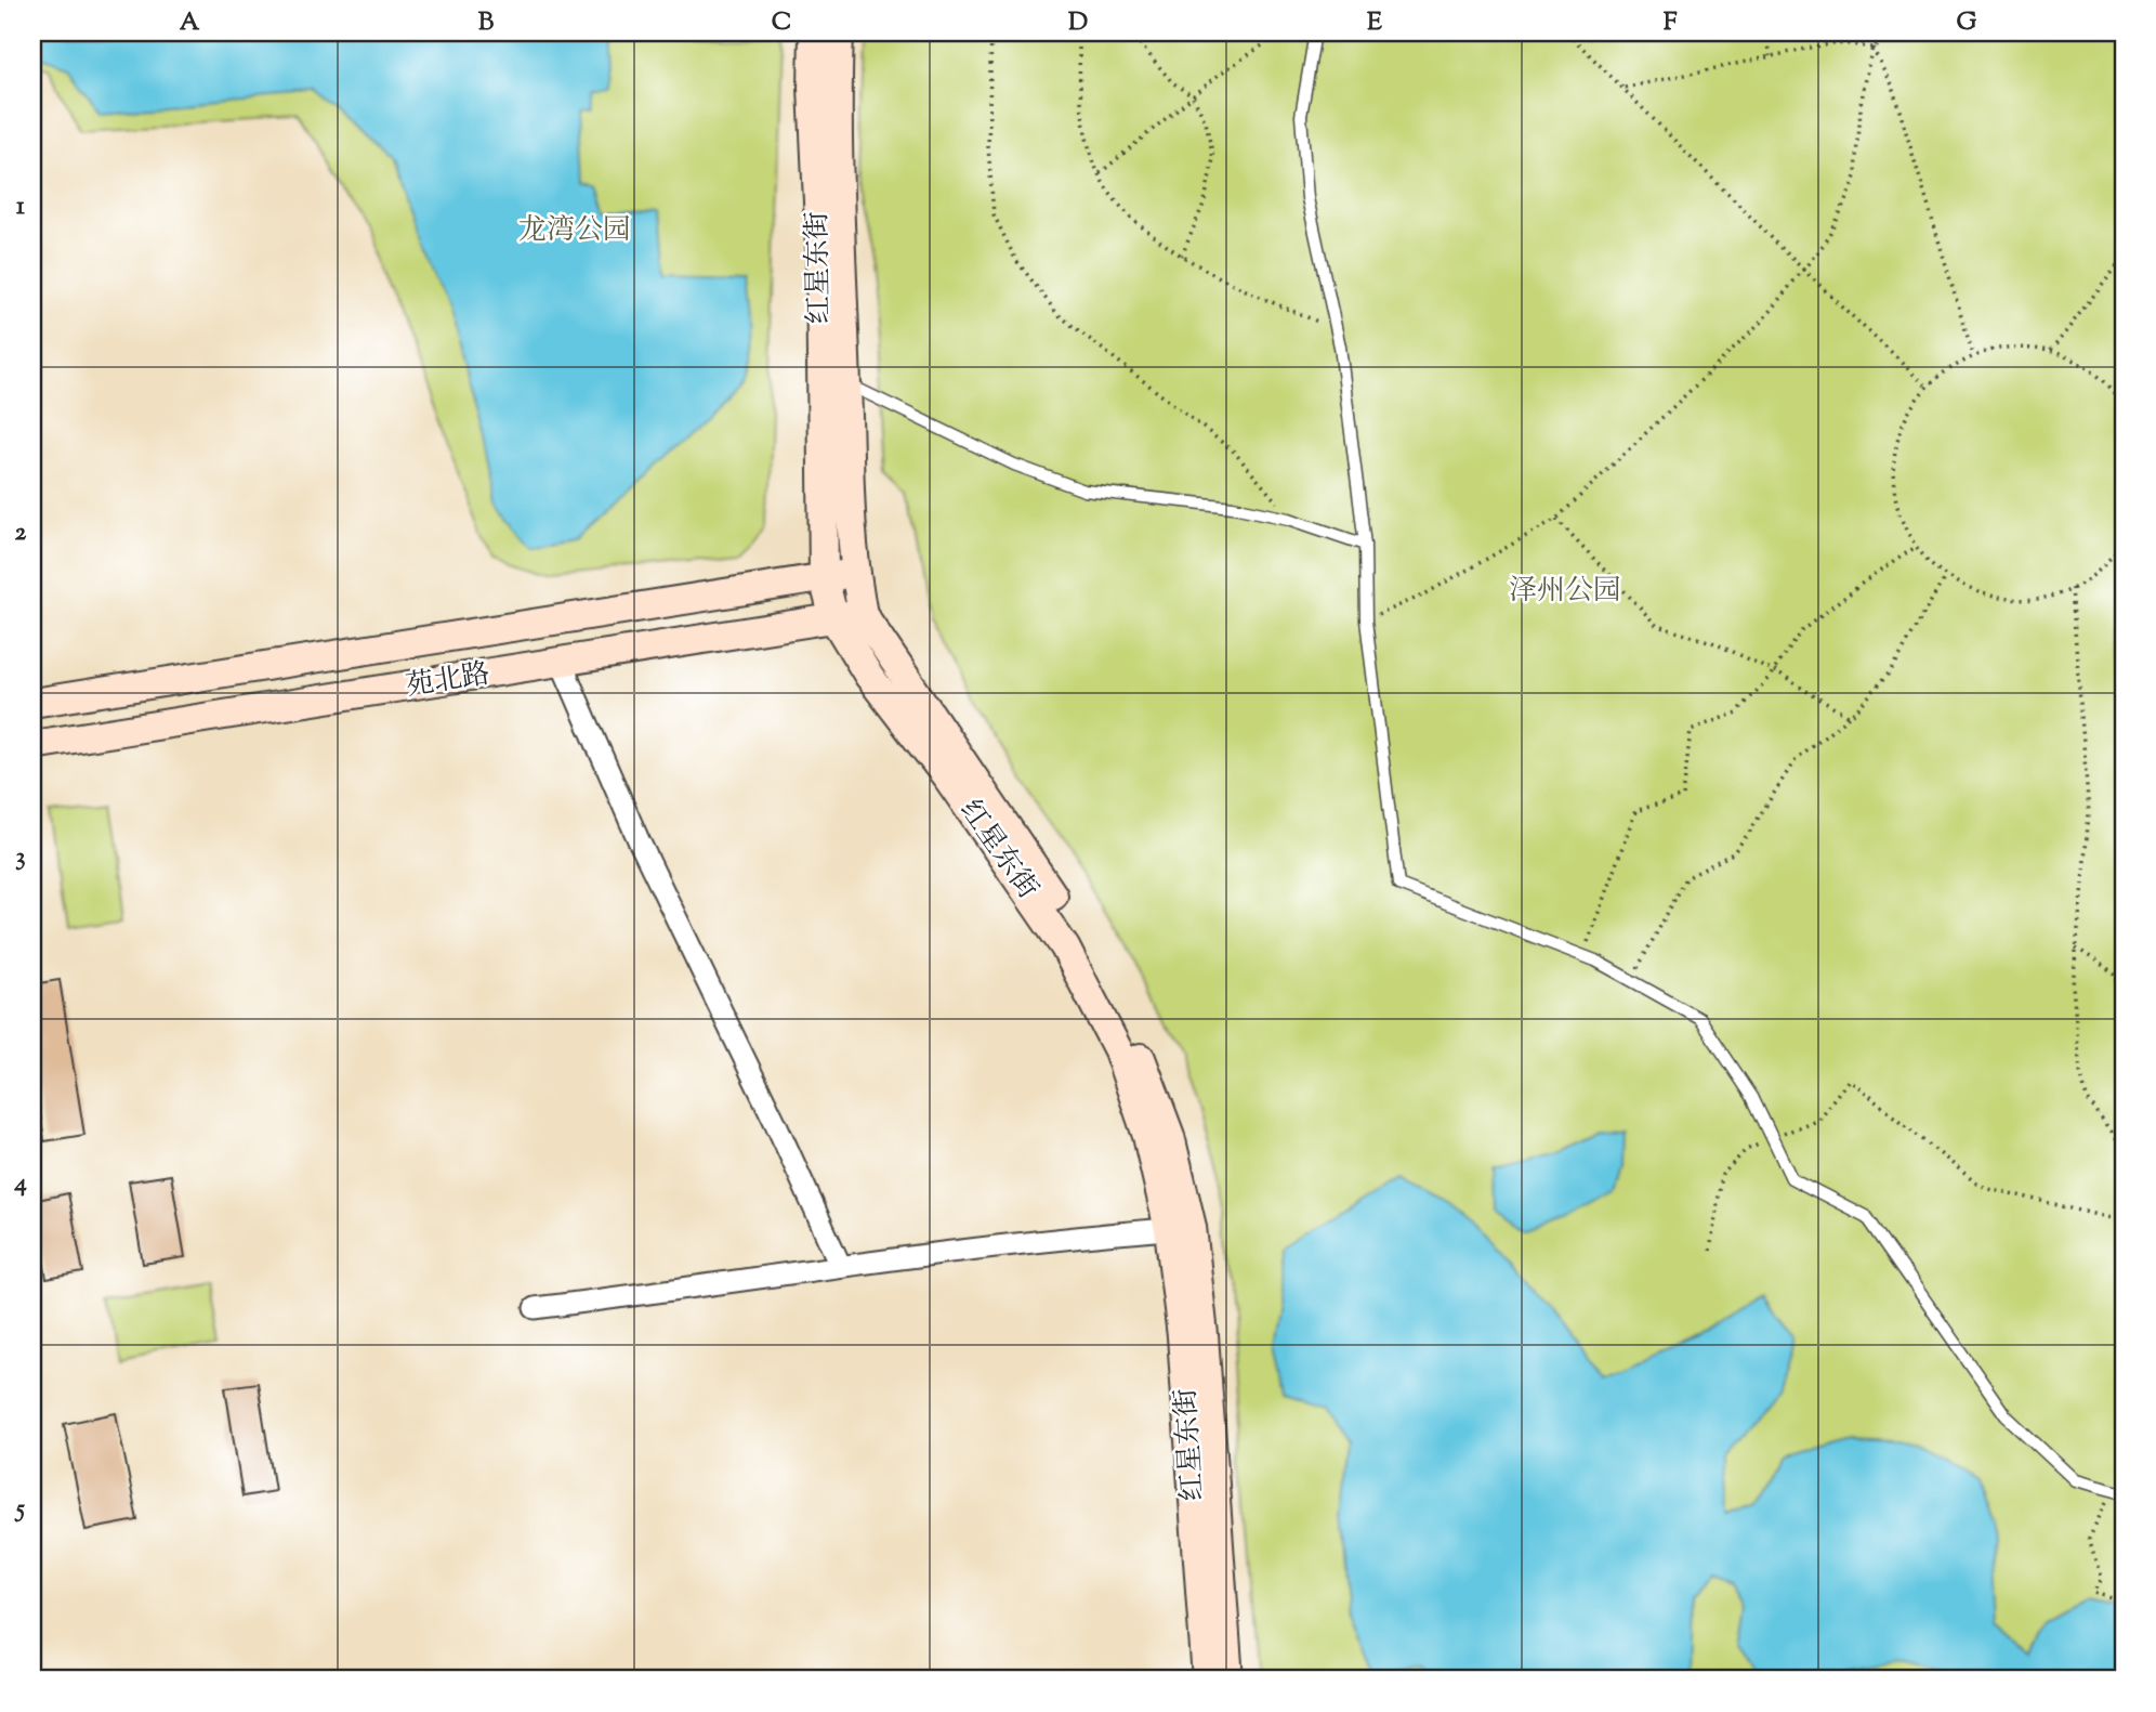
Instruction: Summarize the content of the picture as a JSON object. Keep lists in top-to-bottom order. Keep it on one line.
{"streets":{"main road":["红星东街","苑北路"]},"crossings":[["红星东街","苑北路"]],"parks":["龙湾公园","泽州公园"],"grid":{"columns":["A","B","C","D","E","F","G"],"rows":["1","2","3","4","5"]}}
